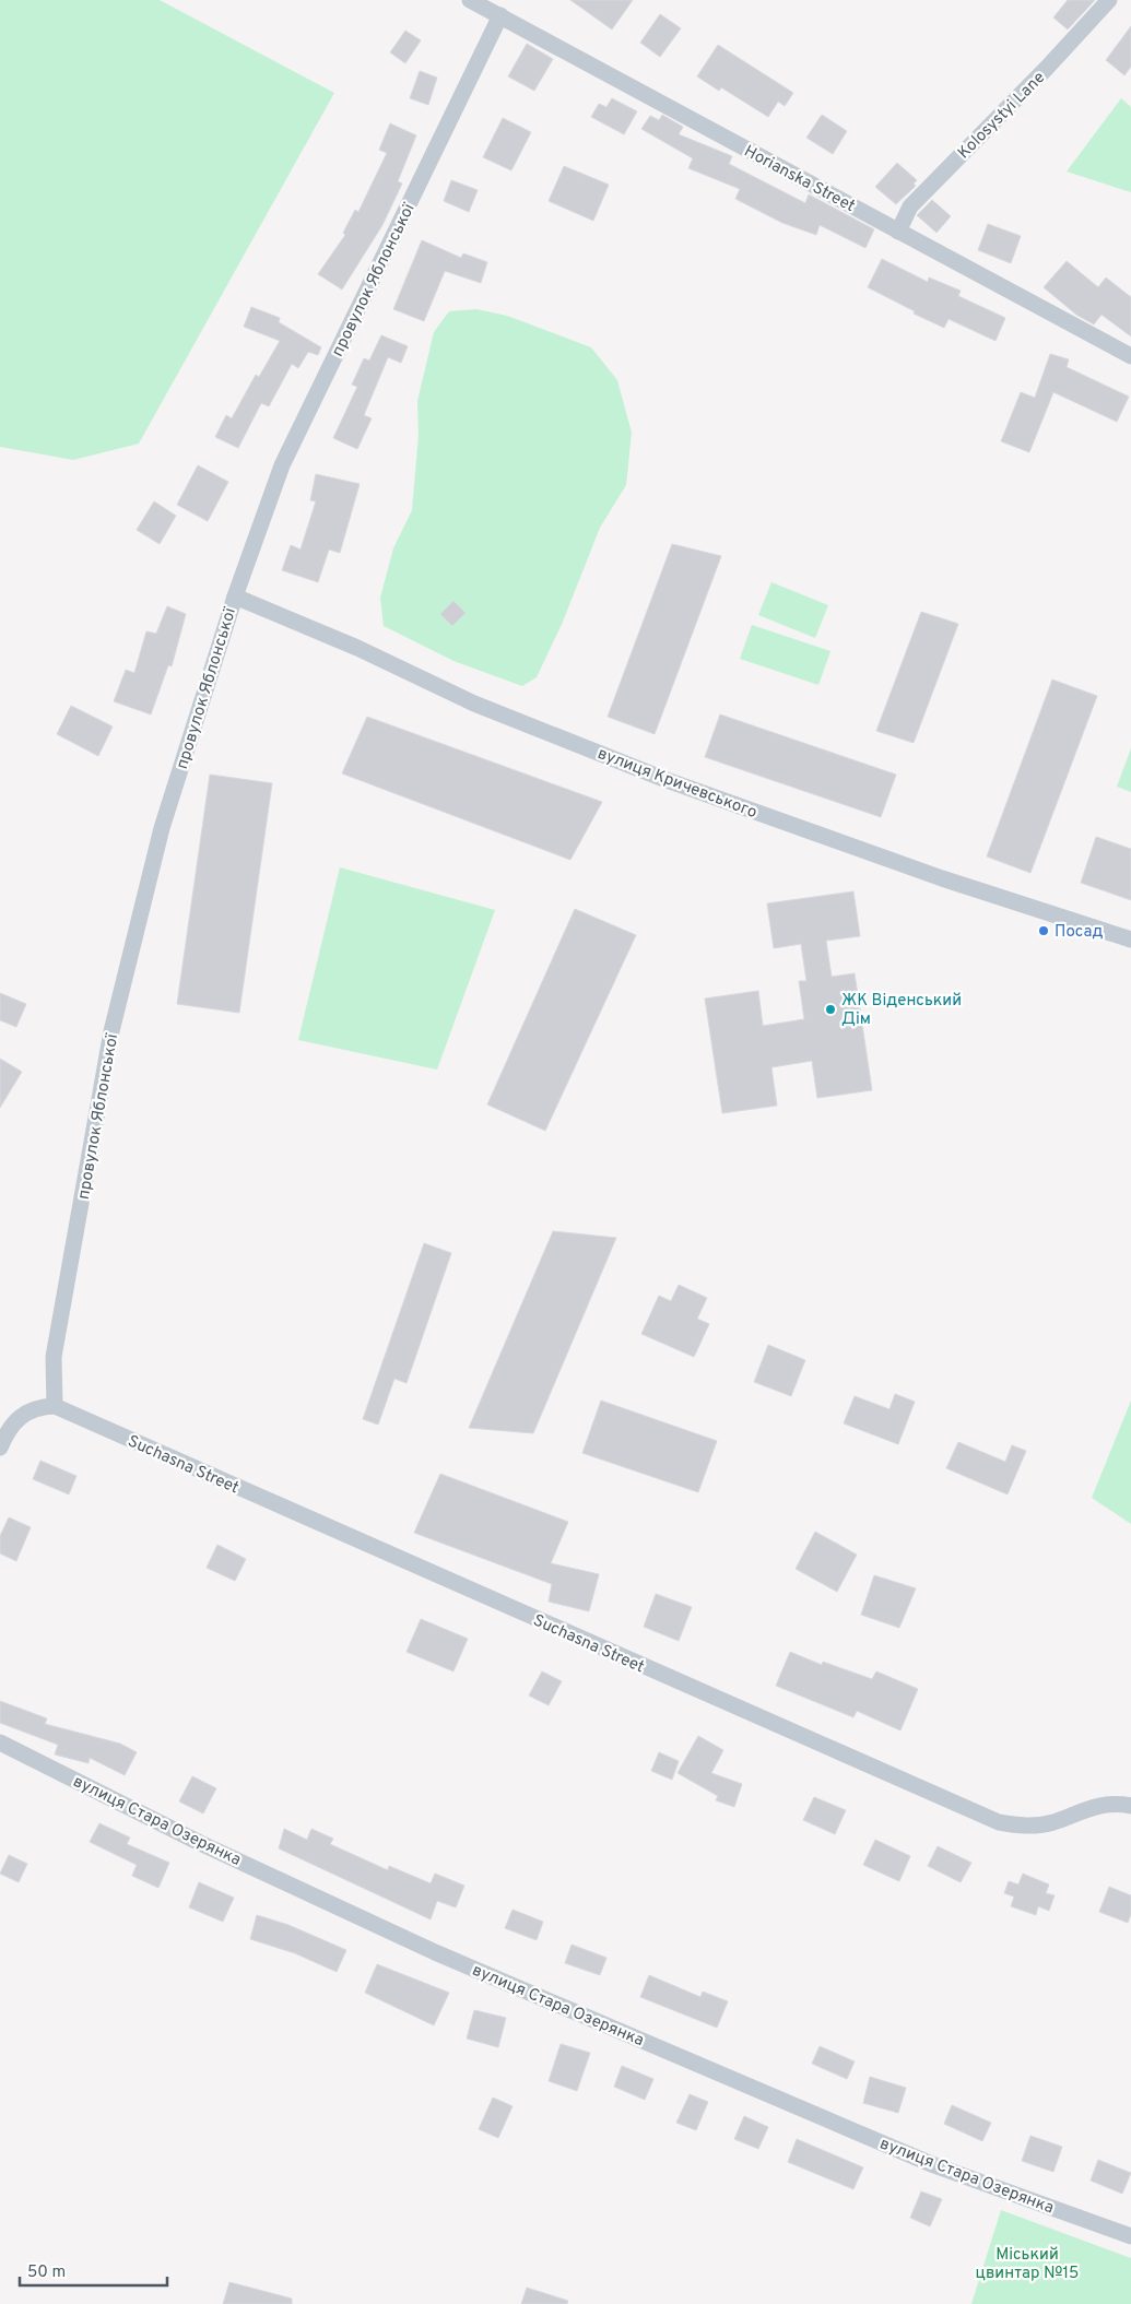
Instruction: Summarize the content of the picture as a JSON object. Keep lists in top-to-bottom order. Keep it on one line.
{"streets":{"street":["Kolosystyi Lane","Horianska Street","провулок Яблонської","вулиця Кричевського","Suchasna Street","вулиця Стара Озерянка"]},"crossings":[["Kolosystyi Lane","Horianska Street"],["Horianska Street","провулок Яблонської"],["провулок Яблонської","вулиця Кричевського"],["провулок Яблонської","Suchasna Street"]],"parks":["Міський цвинтар №15"],"places":["Посад","ЖК Віденський Дім"],"scale_bar":"50 m"}
